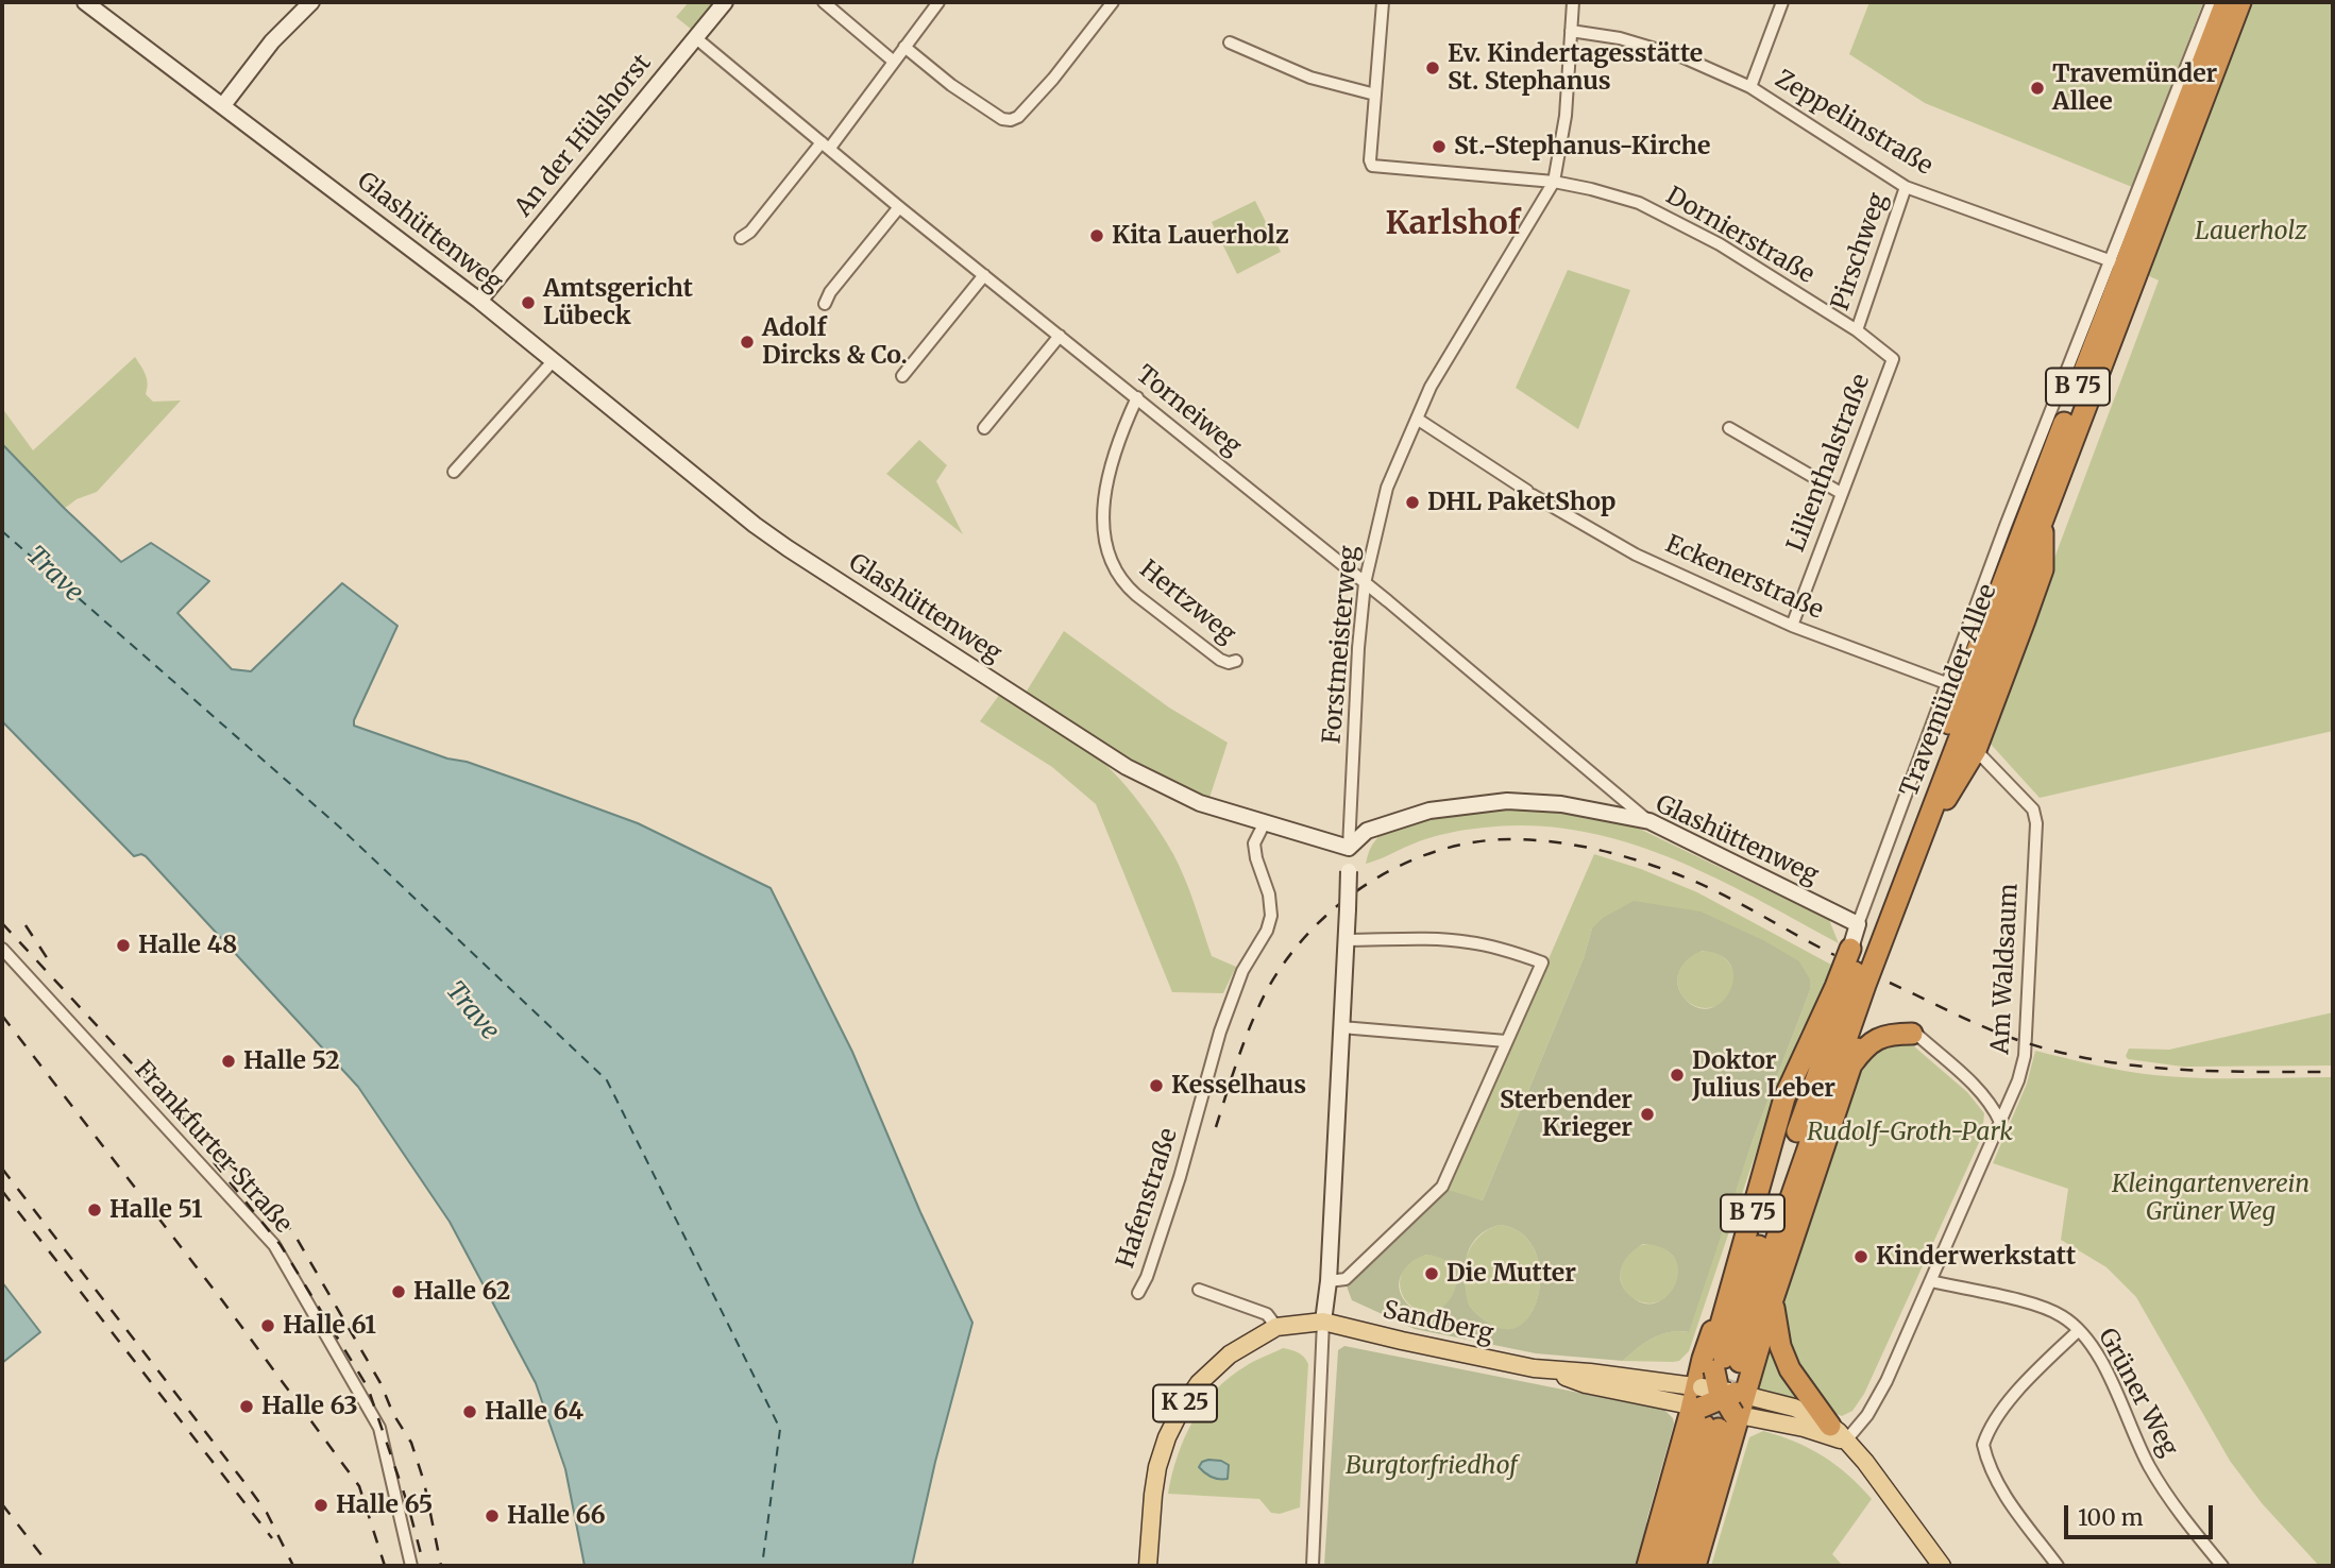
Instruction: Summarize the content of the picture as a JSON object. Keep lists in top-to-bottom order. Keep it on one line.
{"streets":{"highway":["B 75","Travemünder Allee"],"main road":["Sandberg","K 25"],"street":["Zeppelinstraße","An der Hülshorst","Glashüttenweg","Dornierstraße","Pirschweg","Torneiweg","Lilienthalstraße","Eckenerstraße","Hertzweg","Forstmeisterweg","Am Waldsaum","Frankfurter Straße","Hafenstraße","Grüner Weg"]},"crossings":[["Zeppelinstraße","Pirschweg"],["Zeppelinstraße","Forstmeisterweg"],["Zeppelinstraße","Travemünder Allee"],["An der Hülshorst","Glashüttenweg"],["An der Hülshorst","Torneiweg"],["Glashüttenweg","Torneiweg"],["Glashüttenweg","Forstmeisterweg"],["Glashüttenweg","Travemünder Allee"],["Glashüttenweg","Hafenstraße"],["Dornierstraße","Pirschweg"],["Dornierstraße","Lilienthalstraße"],["Dornierstraße","Forstmeisterweg"],["B 75","Travemünder Allee"],["B 75","Am Waldsaum"],["B 75","Sandberg"],["Torneiweg","Hertzweg"],["Torneiweg","Forstmeisterweg"],["Lilienthalstraße","Eckenerstraße"],["Eckenerstraße","Forstmeisterweg"],["Eckenerstraße","Travemünder Allee"],["Travemünder Allee","Sandberg"],["Am Waldsaum","Grüner Weg"],["Sandberg","K 25"]],"districts":["Karlshof"],"water":["Trave"],"parks":["Lauerholz","Rudolf-Groth-Park","Kleingartenverein Grüner Weg","Burgtorfriedhof"],"places":["Ev. Kindertagesstätte St. Stephanus","Travemünder Allee","St.-Stephanus-Kirche","Kita Lauerholz","Amtsgericht Lübeck","Adolf Dircks & Co.","DHL PaketShop","Halle 48","Halle 52","Doktor Julius Leber","Kesselhaus","Sterbender Krieger","Halle 51","Kinderwerkstatt","Die Mutter","Halle 62","Halle 61","Halle 63","Halle 64","Halle 65","Halle 66"],"scale_bar":"100 m"}
